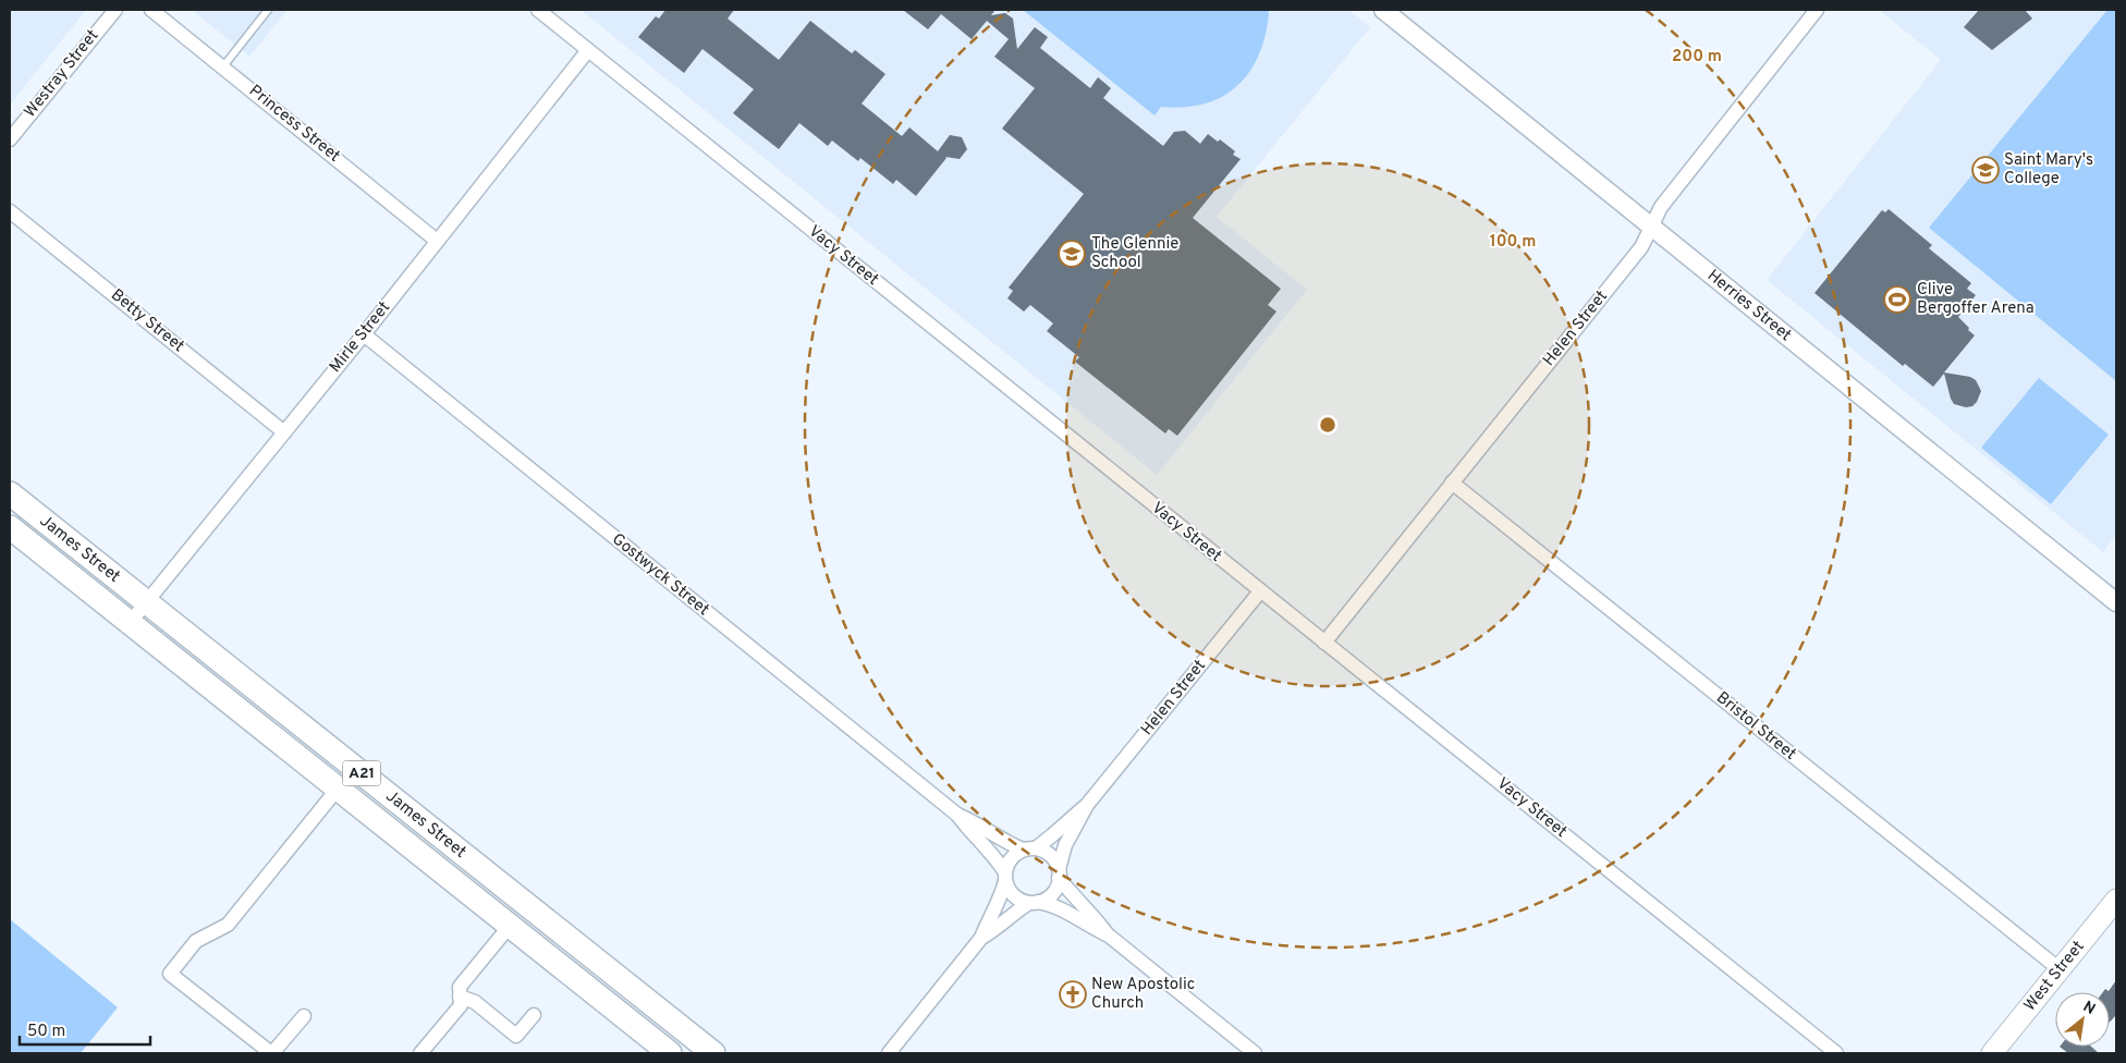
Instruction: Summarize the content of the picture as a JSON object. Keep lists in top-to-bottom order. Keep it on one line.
{"streets":{"highway":["James Street","A21"],"main road":["West Street"],"street":["Westray Street","Princess Street","Vacy Street","Herries Street","Betty Street","Helen Street","Mirle Street","Gostwyck Street","Bristol Street"]},"crossings":[["Princess Street","Mirle Street"],["Vacy Street","Helen Street"],["Vacy Street","Mirle Street"],["Herries Street","Helen Street"],["Betty Street","Mirle Street"],["Helen Street","Gostwyck Street"],["Helen Street","Bristol Street"],["Mirle Street","James Street"],["Mirle Street","Gostwyck Street"],["Bristol Street","West Street"]],"places":{"school or university":["Saint Mary's College","The Glennie School"],"sports":["Clive Bergoffer Arena"],"church":["New Apostolic Church"]},"scale_bar":"50 m","north":"top right","rings":["200 m","100 m"]}
